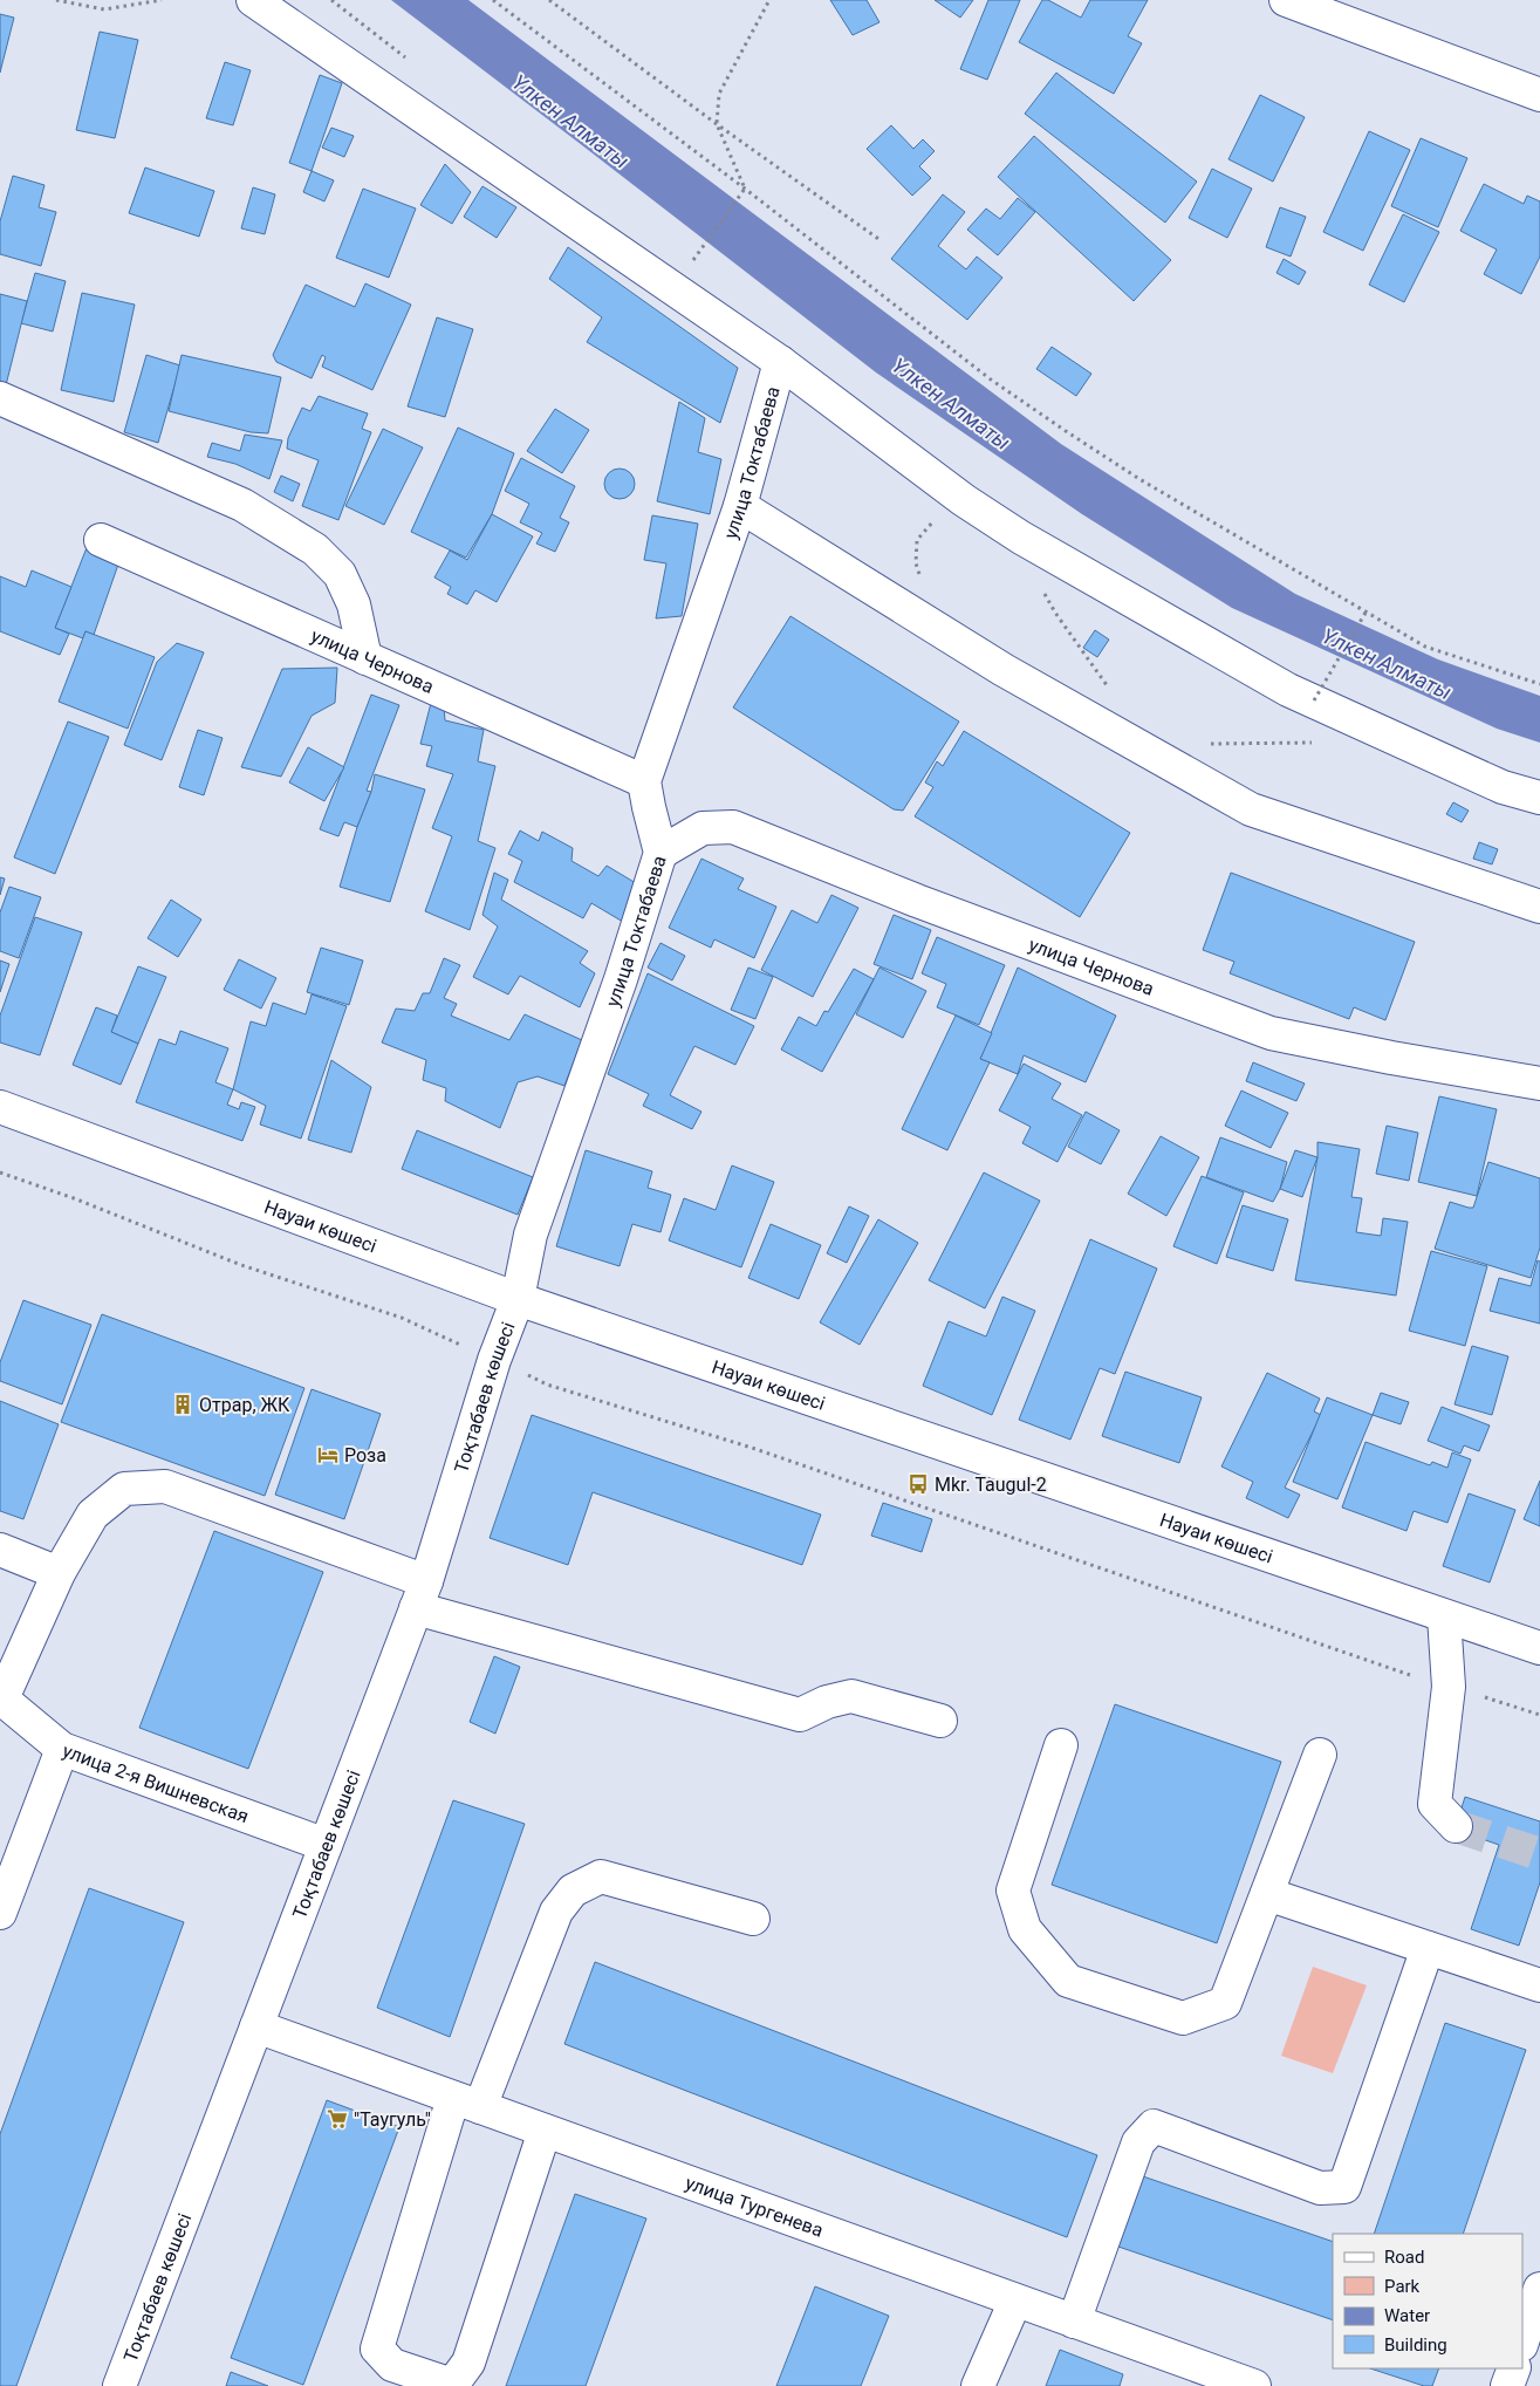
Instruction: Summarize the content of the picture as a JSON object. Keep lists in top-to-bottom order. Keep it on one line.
{"streets":{"street":["улица Токтабаева","улица Чернова","Науаи көшесі","Тоқтабаев көшесі","улица 2-я Вишневская","улица Тургенева"]},"crossings":[["улица Токтабаева","улица Чернова"],["улица Токтабаева","Науаи көшесі"],["улица Токтабаева","Тоқтабаев көшесі"],["Науаи көшесі","Тоқтабаев көшесі"],["Тоқтабаев көшесі","улица 2-я Вишневская"],["Тоқтабаев көшесі","улица Тургенева"]],"water":["Үлкен Алматы"],"places":{"building":["Отрар, ЖК"],"hotel":["Роза"],"bus stop":["Mkr. Taugul-2"],"supermarket":["\"Таугуль\""]},"legend":["Road","Park","Water","Building"]}
